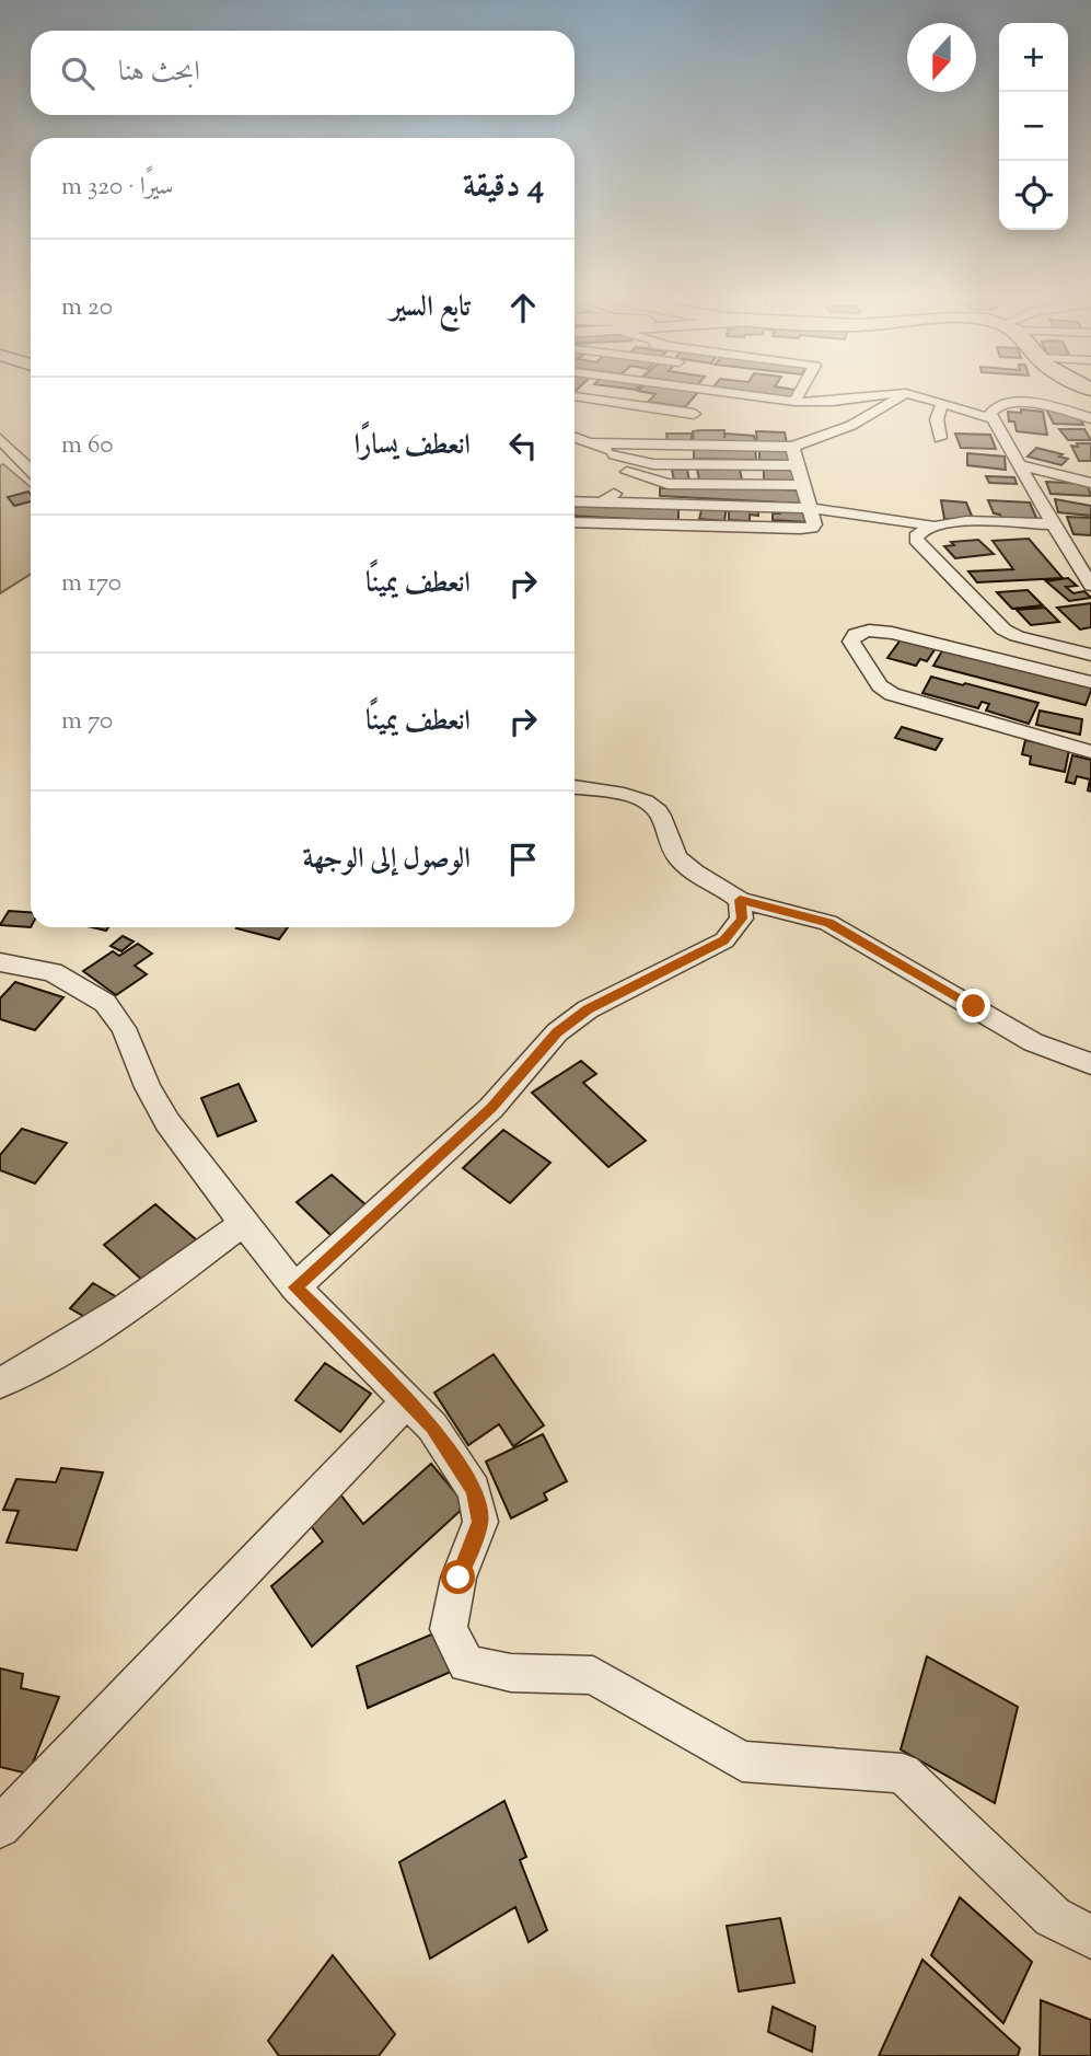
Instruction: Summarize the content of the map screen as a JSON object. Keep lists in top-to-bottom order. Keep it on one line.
{"north":"bottom","page":{"map_buttons":["+","−"],"search":"ابحث هنا","heading":["4 دقيقة","سيرًا · 320 m"],"list":[["تابع السير","20 m"],["انعطف يسارًا","60 m"],["انعطف يمينًا","170 m"],["انعطف يمينًا","70 m"],"الوصول إلى الوجهة"]}}
